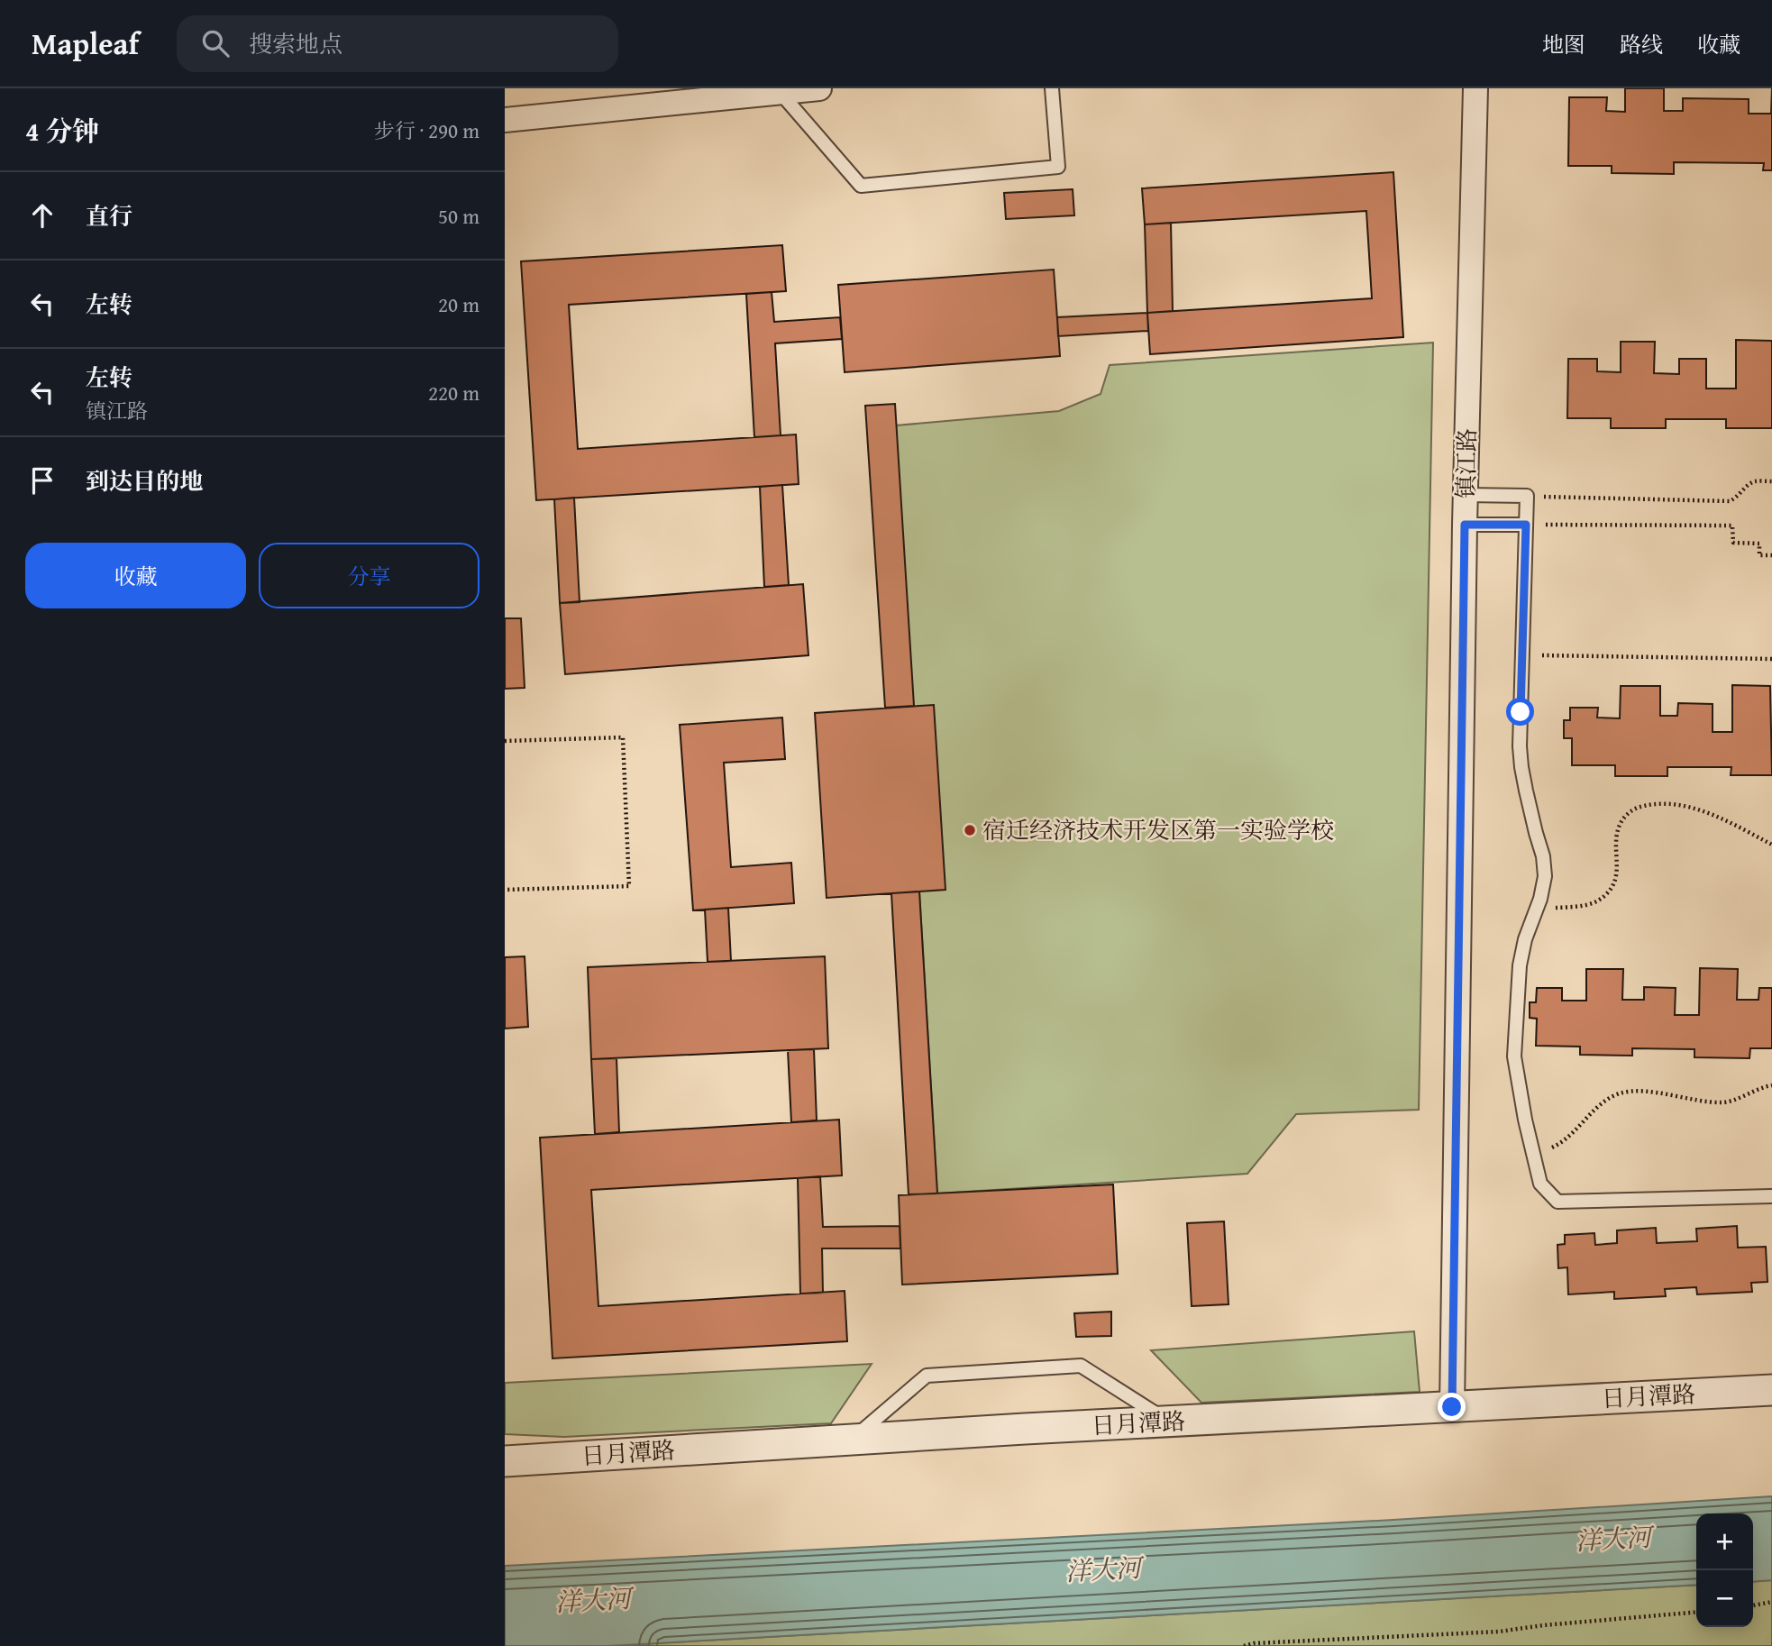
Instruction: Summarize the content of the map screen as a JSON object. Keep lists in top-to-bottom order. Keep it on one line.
{"streets":{"street":["镇江路","日月潭路"]},"crossings":[["镇江路","日月潭路"]],"water":["洋大河"],"places":["宿迁经济技术开发区第一实验学校"],"page":{"header":"Mapleaf","search":"搜索地点","nav":["地图","路线","收藏"],"heading":["4 分钟","步行 · 290 m"],"list":[["直行","50 m"],["左转","20 m"],["左转","镇江路","220 m"],"到达目的地"],"buttons":["收藏","分享"],"map_buttons":["+","−"]}}
